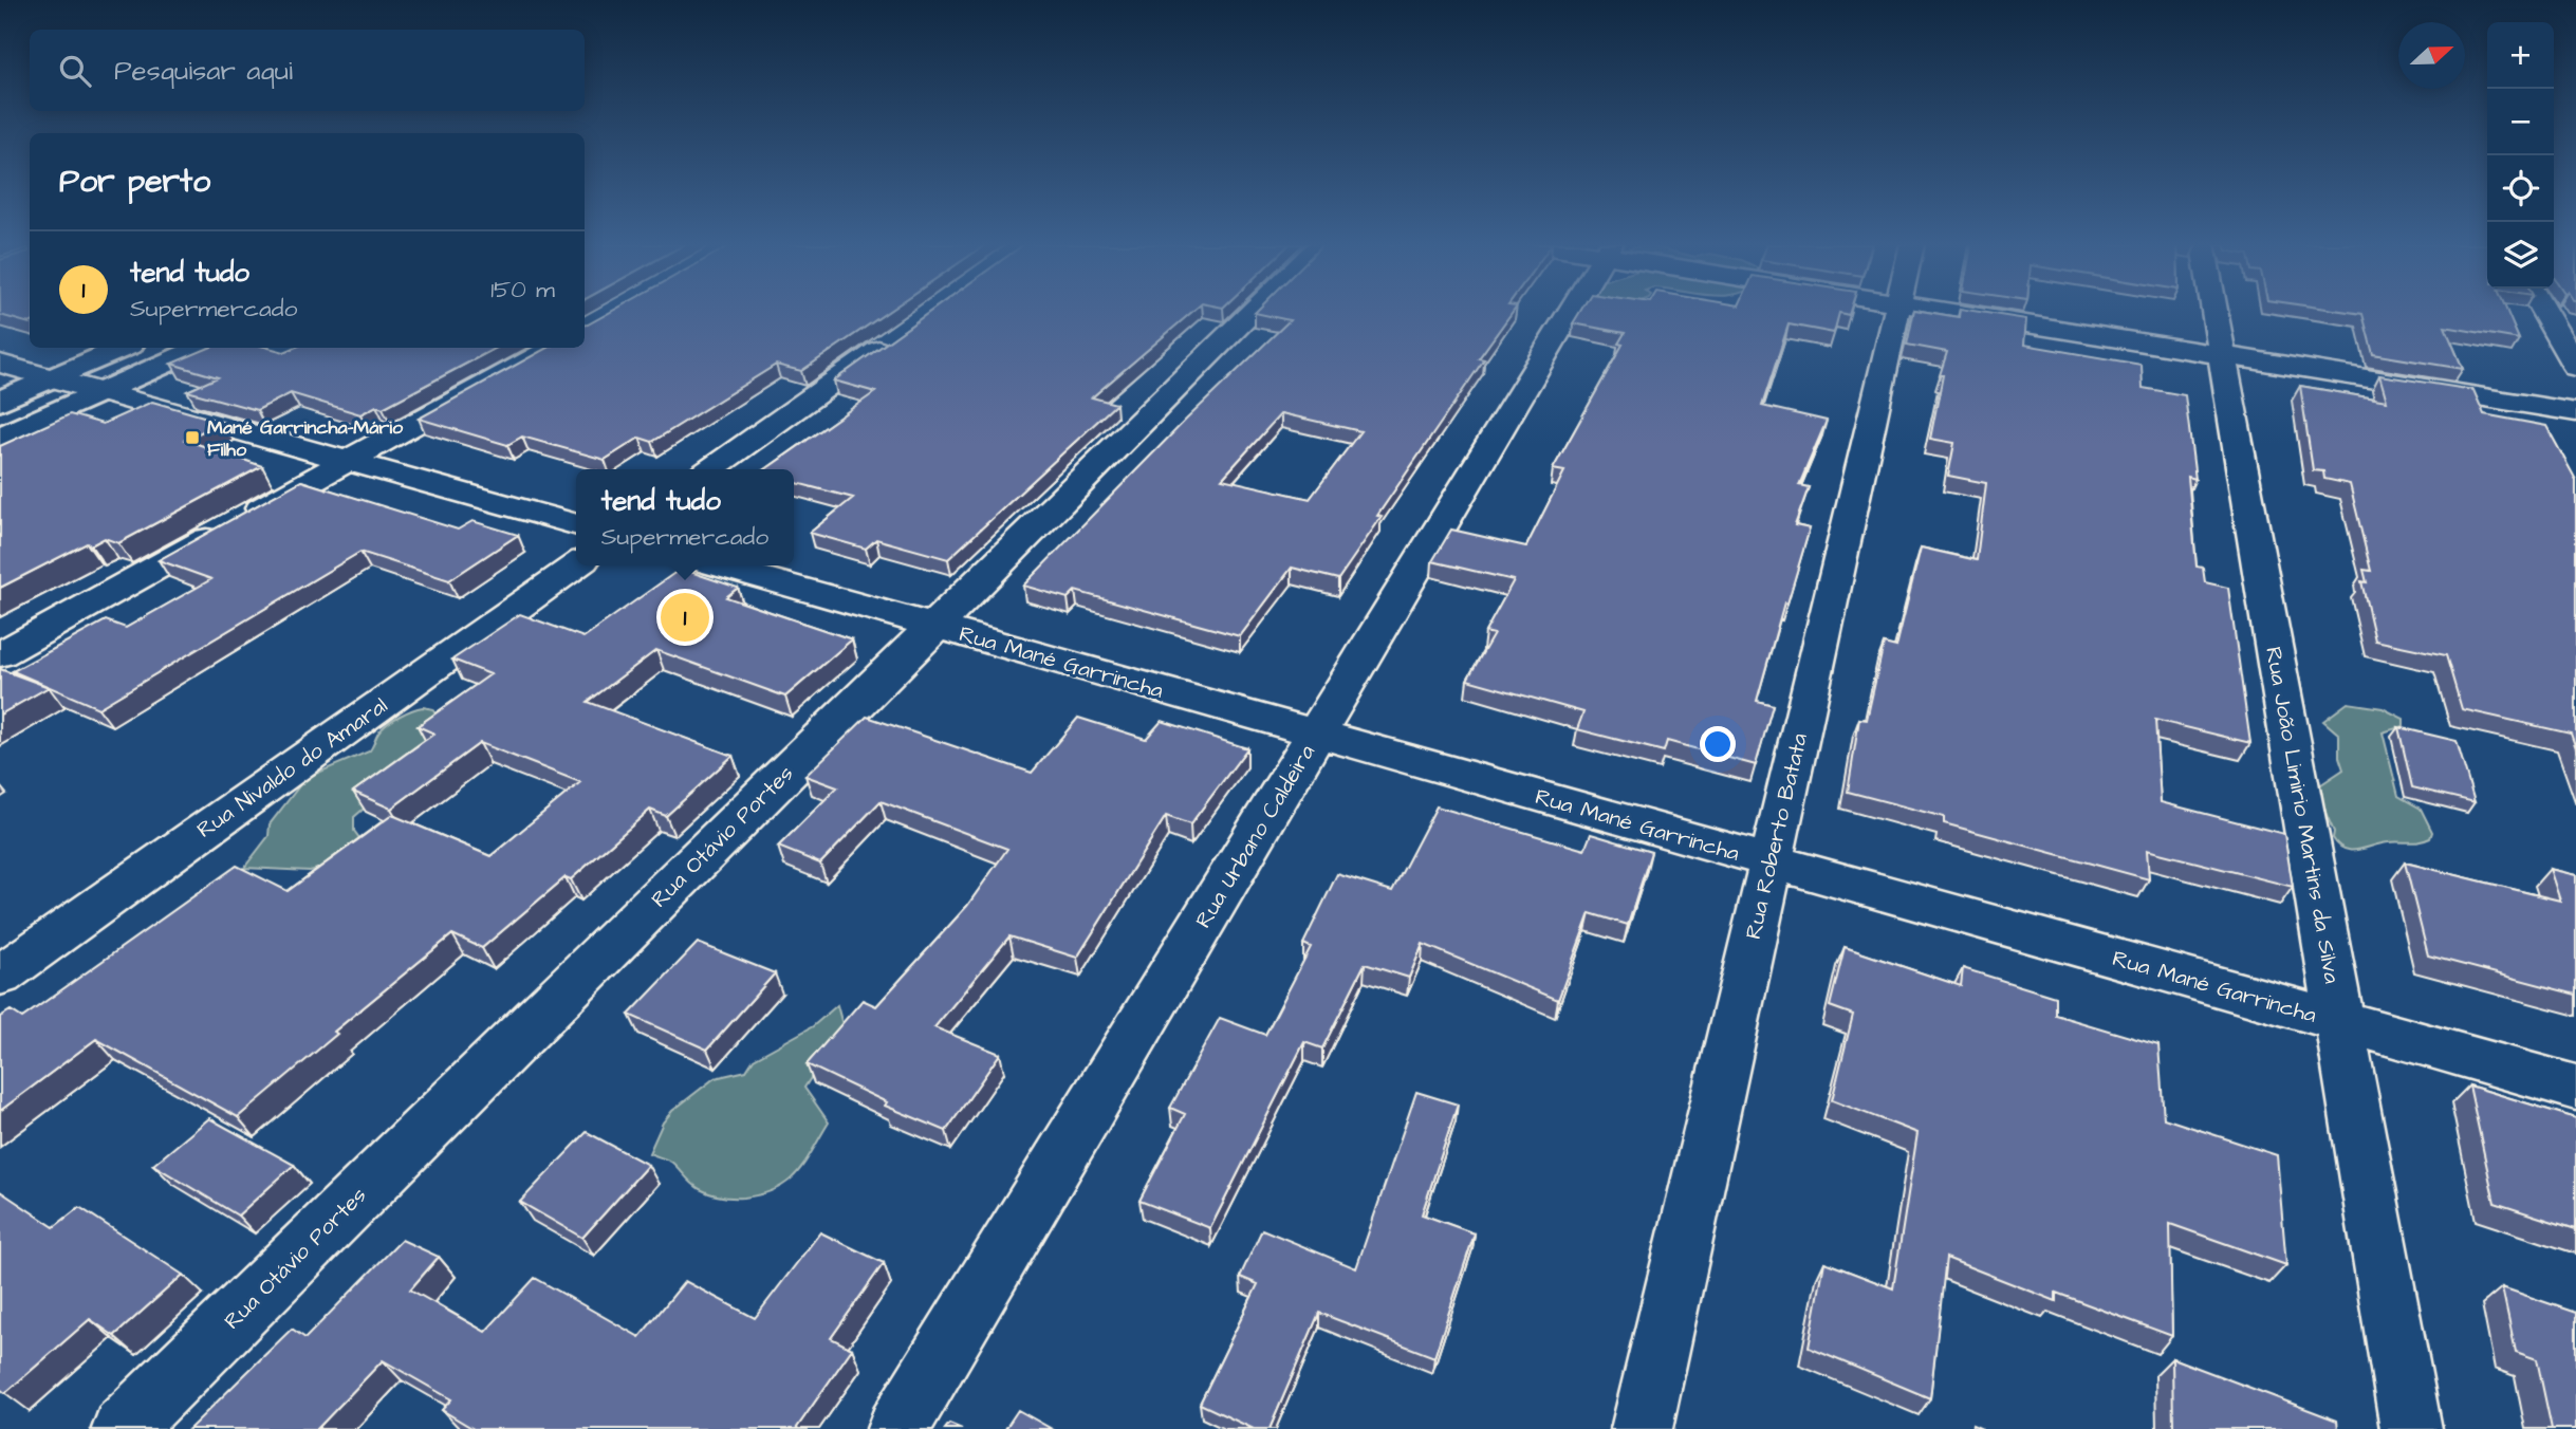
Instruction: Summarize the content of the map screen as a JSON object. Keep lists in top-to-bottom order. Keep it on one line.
{"streets":{"street":["Rua Mané Garrincha","Rua Nivaldo do Amaral","Rua João Limirio Martins da Silva","Rua Otávio Portes","Rua Urbano Caldeira","Rua Roberto Batata"]},"crossings":[["Rua Mané Garrincha","Rua João Limirio Martins da Silva"],["Rua Mané Garrincha","Rua Otávio Portes"],["Rua Mané Garrincha","Rua Urbano Caldeira"],["Rua Mané Garrincha","Rua Roberto Batata"]],"places":{"transit":["Mané Garrincha-Mário Filho"]},"north":"right","page":{"map_buttons":["+","−"],"search":"Pesquisar aqui","heading":"Por perto","list":[{"mark":"1","name":"tend tudo","note":"Supermercado","value":"150 m"}],"popup":["tend tudo","Supermercado"],"pins":"1"}}
